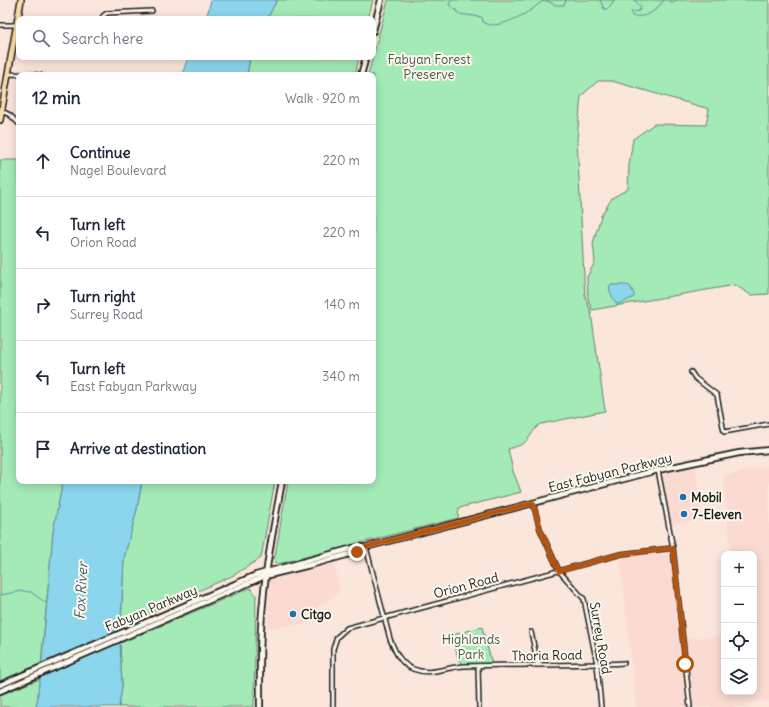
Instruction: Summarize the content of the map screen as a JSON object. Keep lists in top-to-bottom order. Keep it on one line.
{"streets":{"main road":["East Fabyan Parkway","Fabyan Parkway"],"street":["Orion Road","Surrey Road","Thoria Road"]},"crossings":[["East Fabyan Parkway","Fabyan Parkway"],["East Fabyan Parkway","Surrey Road"],["East Fabyan Parkway","Thoria Road"],["Orion Road","Surrey Road"],["Orion Road","Thoria Road"],["Surrey Road","Thoria Road"]],"water":["Fox River"],"parks":["Fabyan Forest Preserve","Highlands Park"],"places":["Mobil","7-Eleven","Citgo"],"page":{"search":"Search here","heading":["12 min","Walk · 920 m"],"list":[["Continue","Nagel Boulevard","220 m"],["Turn left","Orion Road","220 m"],["Turn right","Surrey Road","140 m"],["Turn left","East Fabyan Parkway","340 m"],"Arrive at destination"],"map_buttons":["+","−"]}}
